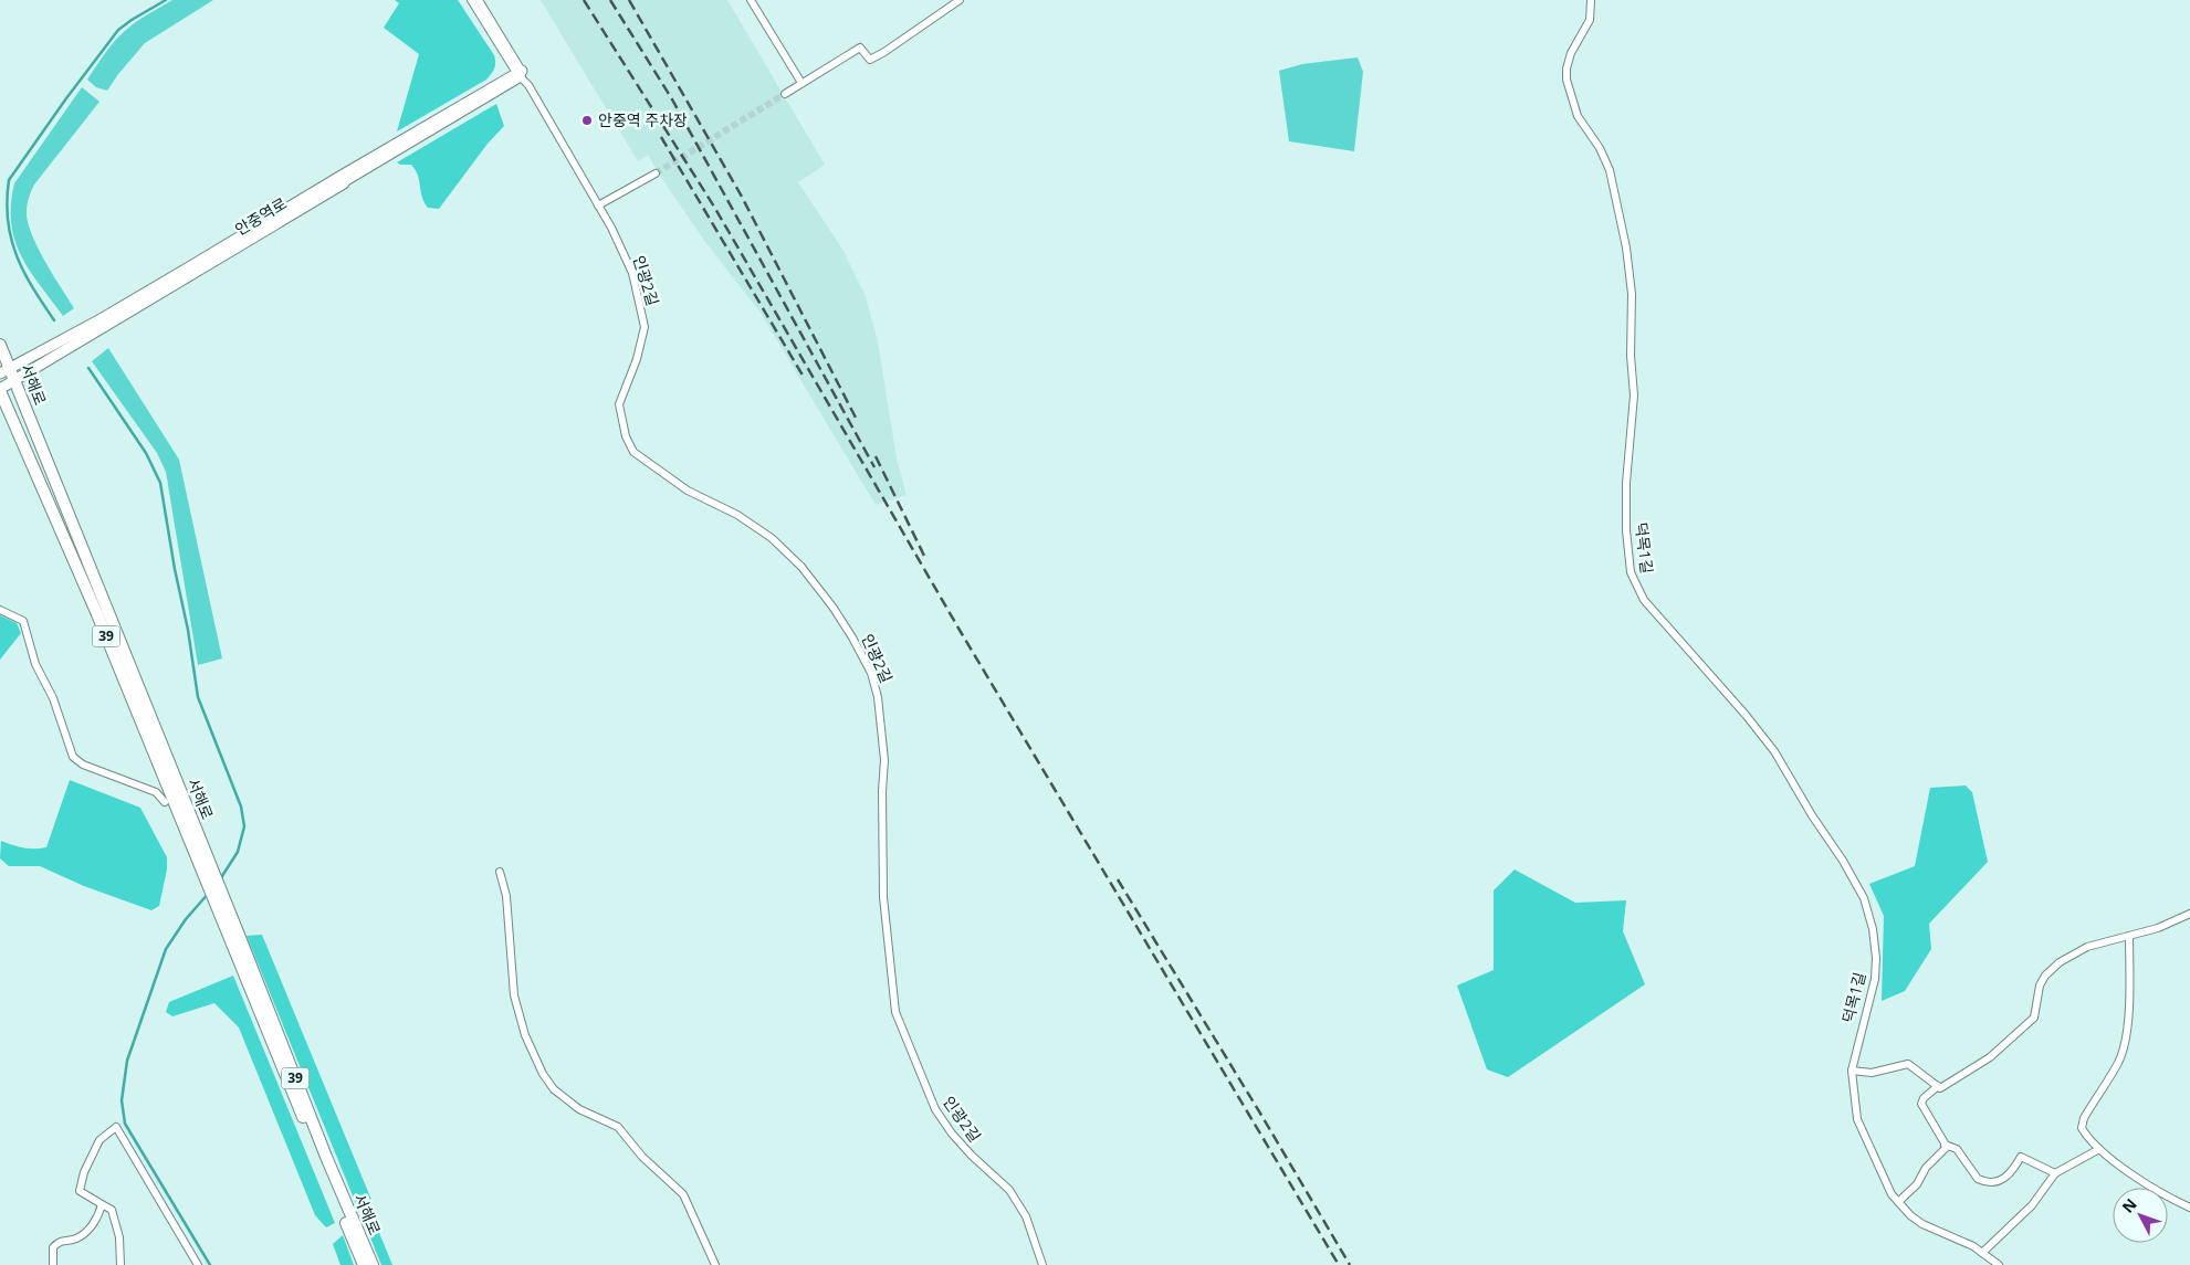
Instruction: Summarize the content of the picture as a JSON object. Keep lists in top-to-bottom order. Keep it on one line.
{"streets":{"main road":["서해로","39"],"street":["안중역로","인광2길","덕목1길"]},"crossings":[["안중역로","인광2길"],["안중역로","서해로"]],"places":["안중역 주차장"],"north":"top left"}
